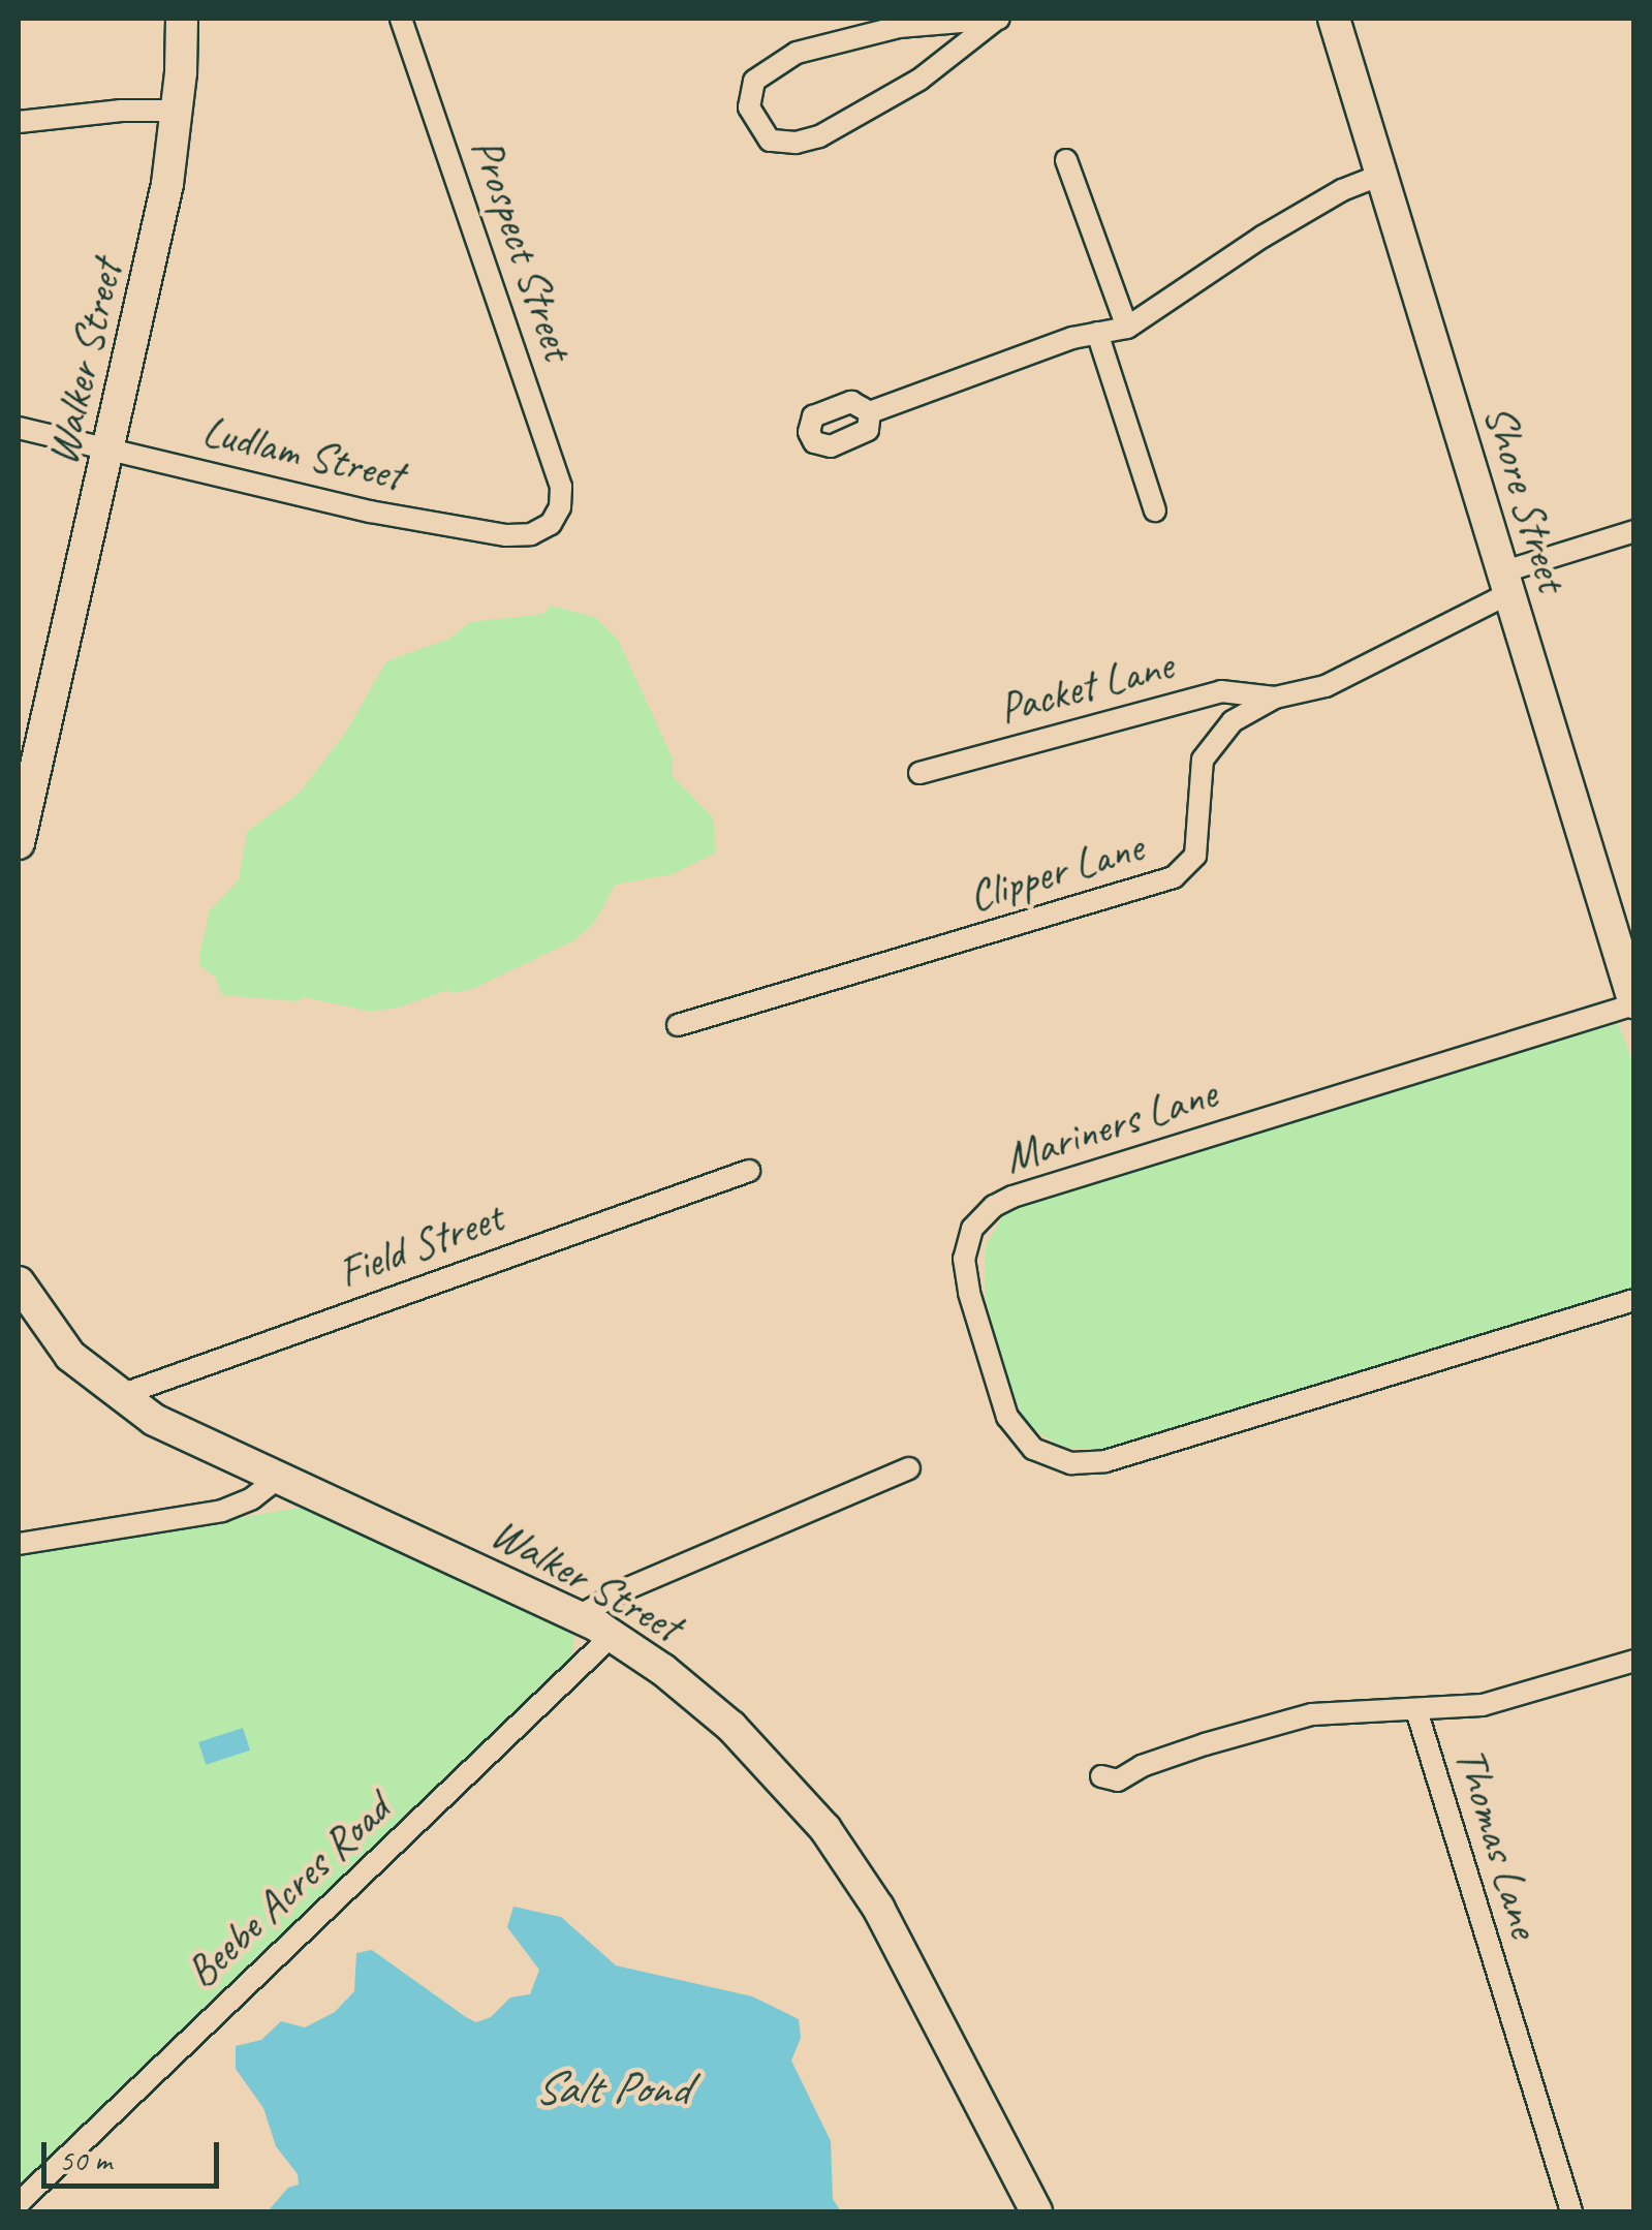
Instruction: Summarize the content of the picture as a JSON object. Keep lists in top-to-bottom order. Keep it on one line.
{"streets":{"street":["Prospect Street","Walker Street","Ludlam Street","Shore Street","Packet Lane","Clipper Lane","Mariners Lane","Field Street","Thomas Lane","Beebe Acres Road"]},"crossings":[["Prospect Street","Ludlam Street"],["Walker Street","Ludlam Street"],["Walker Street","Field Street"],["Walker Street","Beebe Acres Road"],["Shore Street","Clipper Lane"],["Shore Street","Mariners Lane"],["Packet Lane","Clipper Lane"]],"water":["Salt Pond"],"scale_bar":"50 m"}
